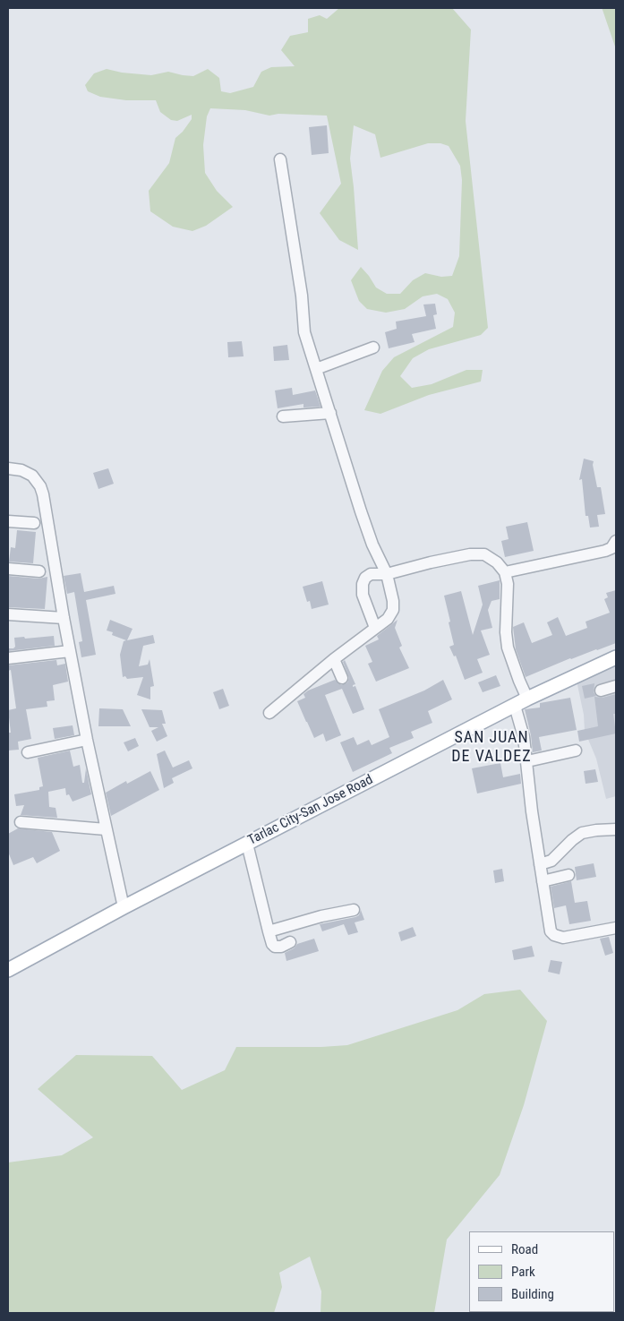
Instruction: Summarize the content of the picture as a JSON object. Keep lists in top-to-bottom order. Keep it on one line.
{"streets":{"main road":["Tarlac City-San Jose Road"]},"districts":["SAN JUAN DE VALDEZ"],"legend":["Road","Park","Building"]}
